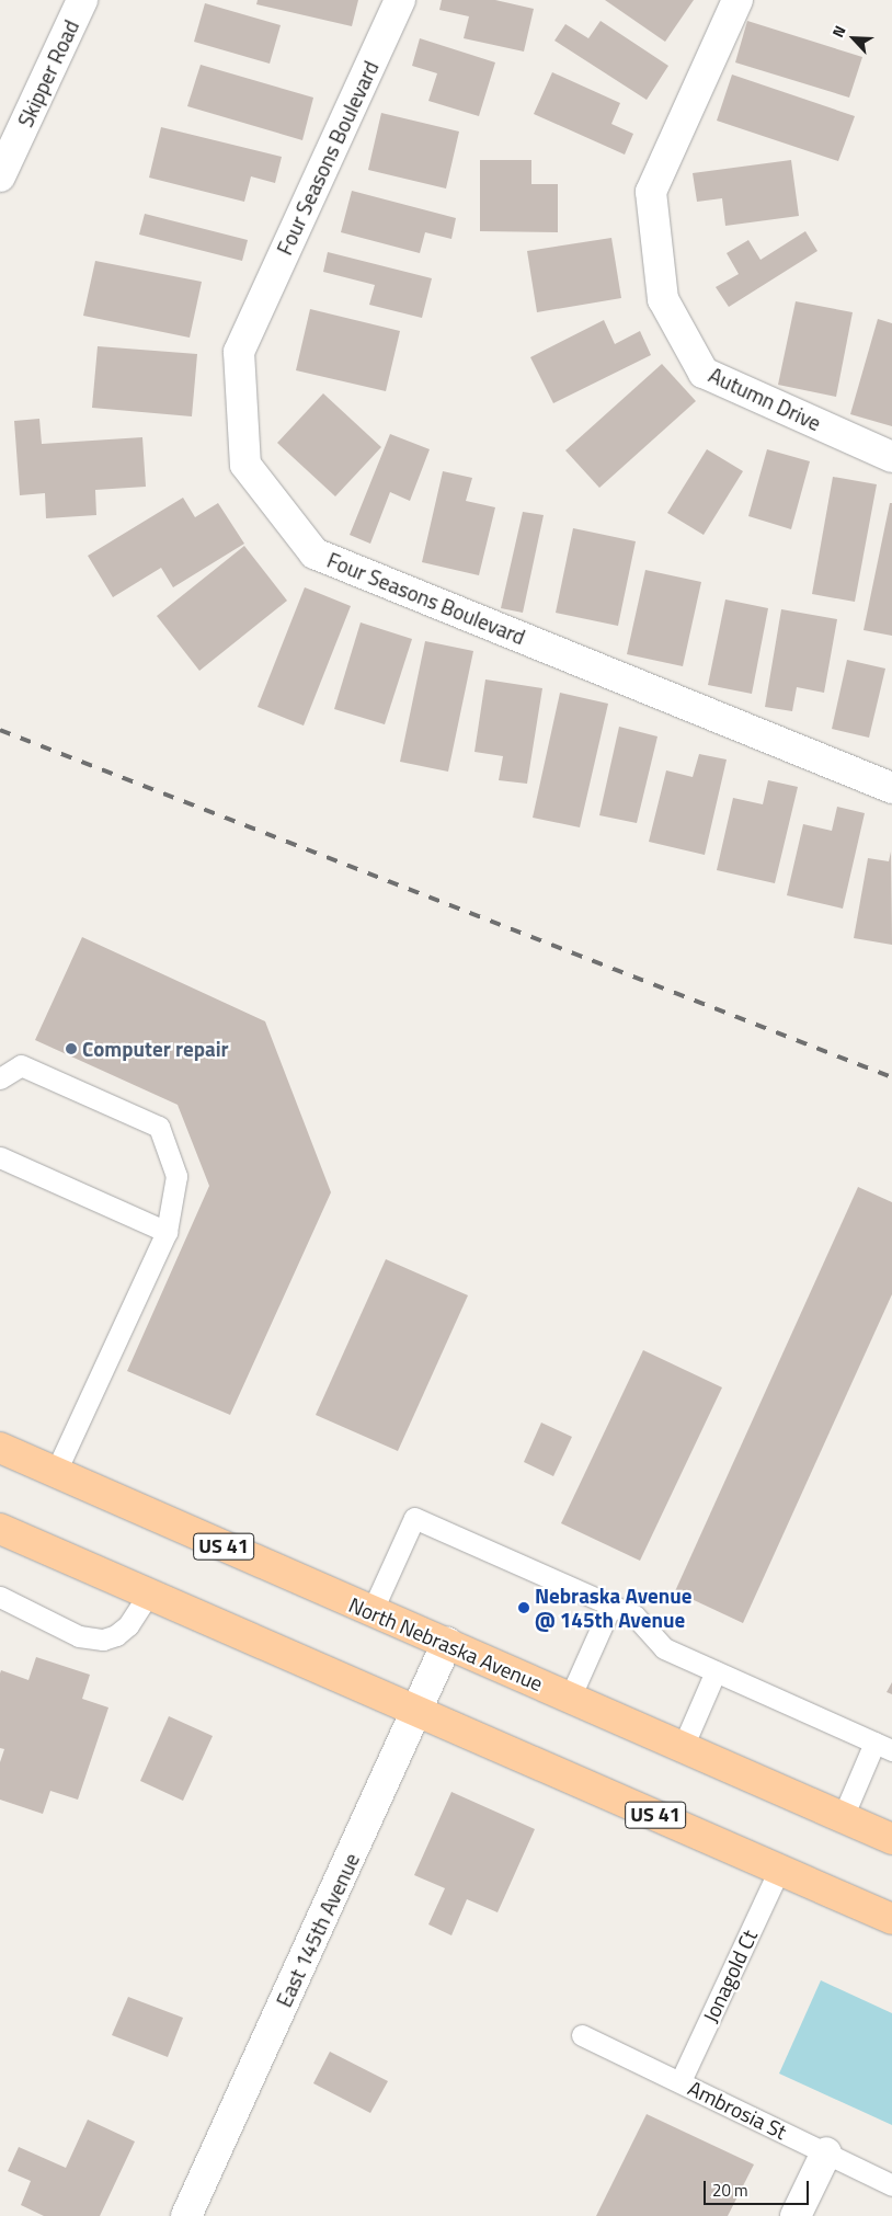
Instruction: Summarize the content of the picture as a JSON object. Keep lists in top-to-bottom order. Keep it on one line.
{"streets":{"main road":["US 41","North Nebraska Avenue"],"street":["Skipper Road","Four Seasons Boulevard","Autumn Drive","East 145th Avenue"],"lane":["Jonagold Ct","Ambrosia St"]},"crossings":[["US 41","East 145th Avenue"],["US 41","Jonagold Ct"],["North Nebraska Avenue","East 145th Avenue"],["Jonagold Ct","Ambrosia St"]],"places":["Computer repair","Nebraska Avenue @ 145th Avenue"],"scale_bar":"20 m","north":"top left"}
